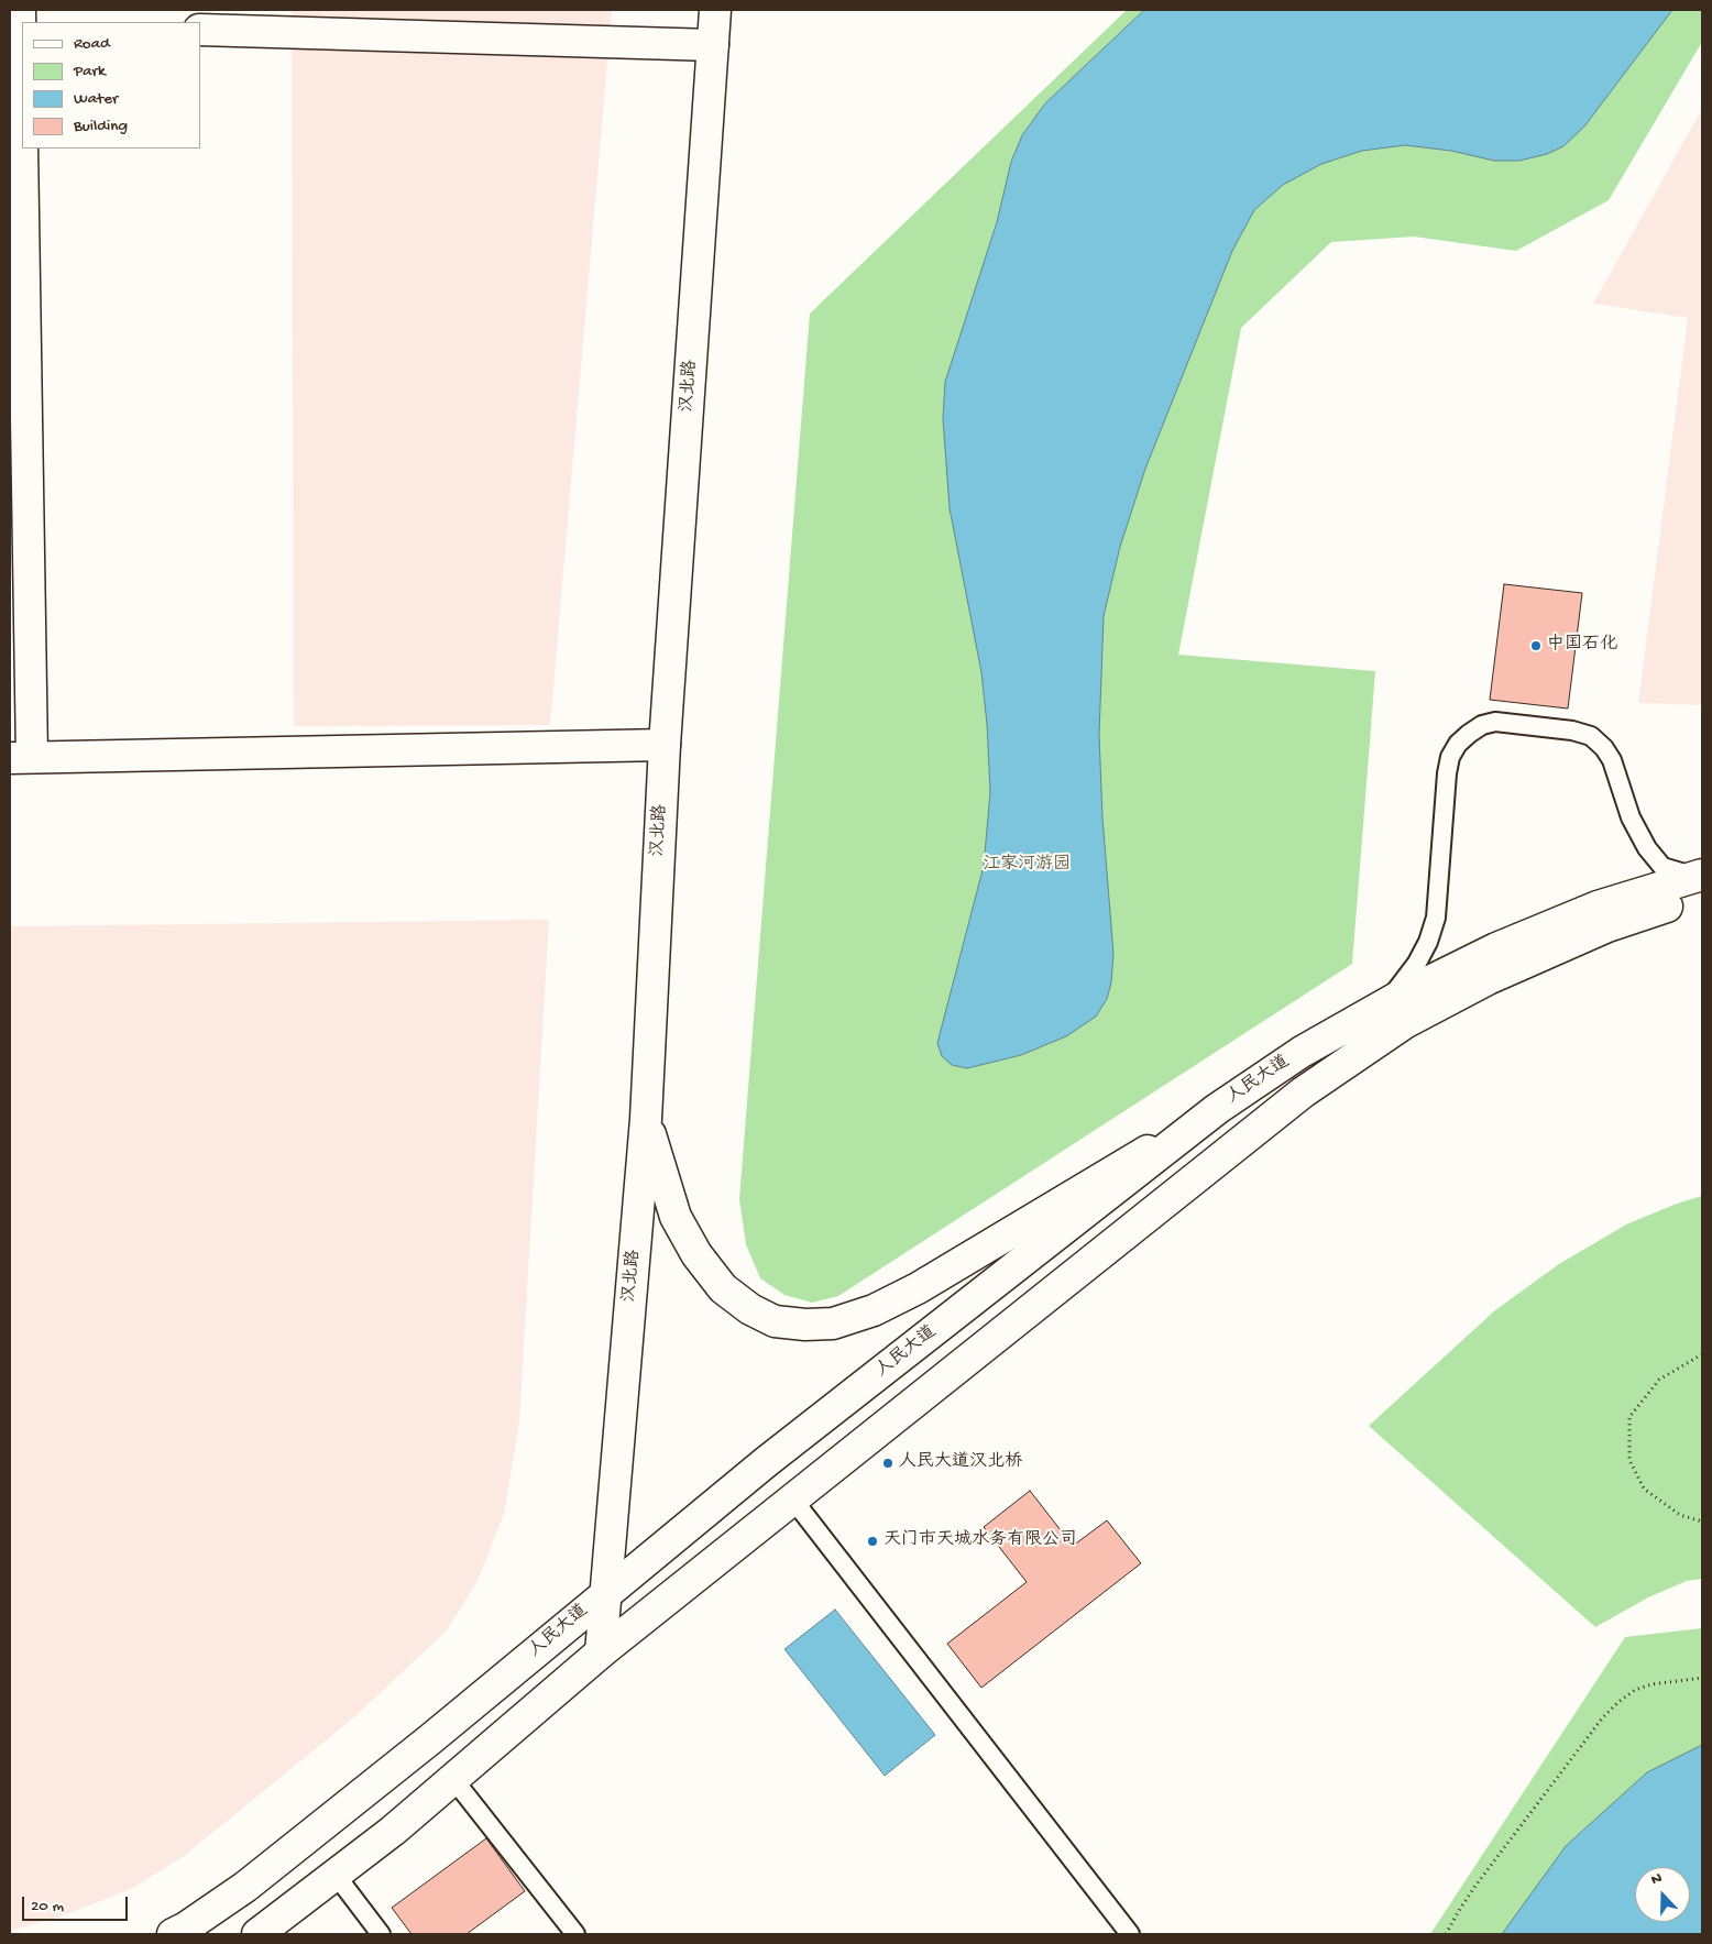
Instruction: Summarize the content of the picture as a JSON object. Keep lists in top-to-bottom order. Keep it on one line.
{"streets":{"main road":["汉北路","人民大道"]},"crossings":[["汉北路","人民大道"]],"parks":["江家河游园"],"places":["中国石化","人民大道汉北桥","天门市天城水务有限公司"],"legend":["Road","Park","Water","Building"],"scale_bar":"20 m","north":"top"}
